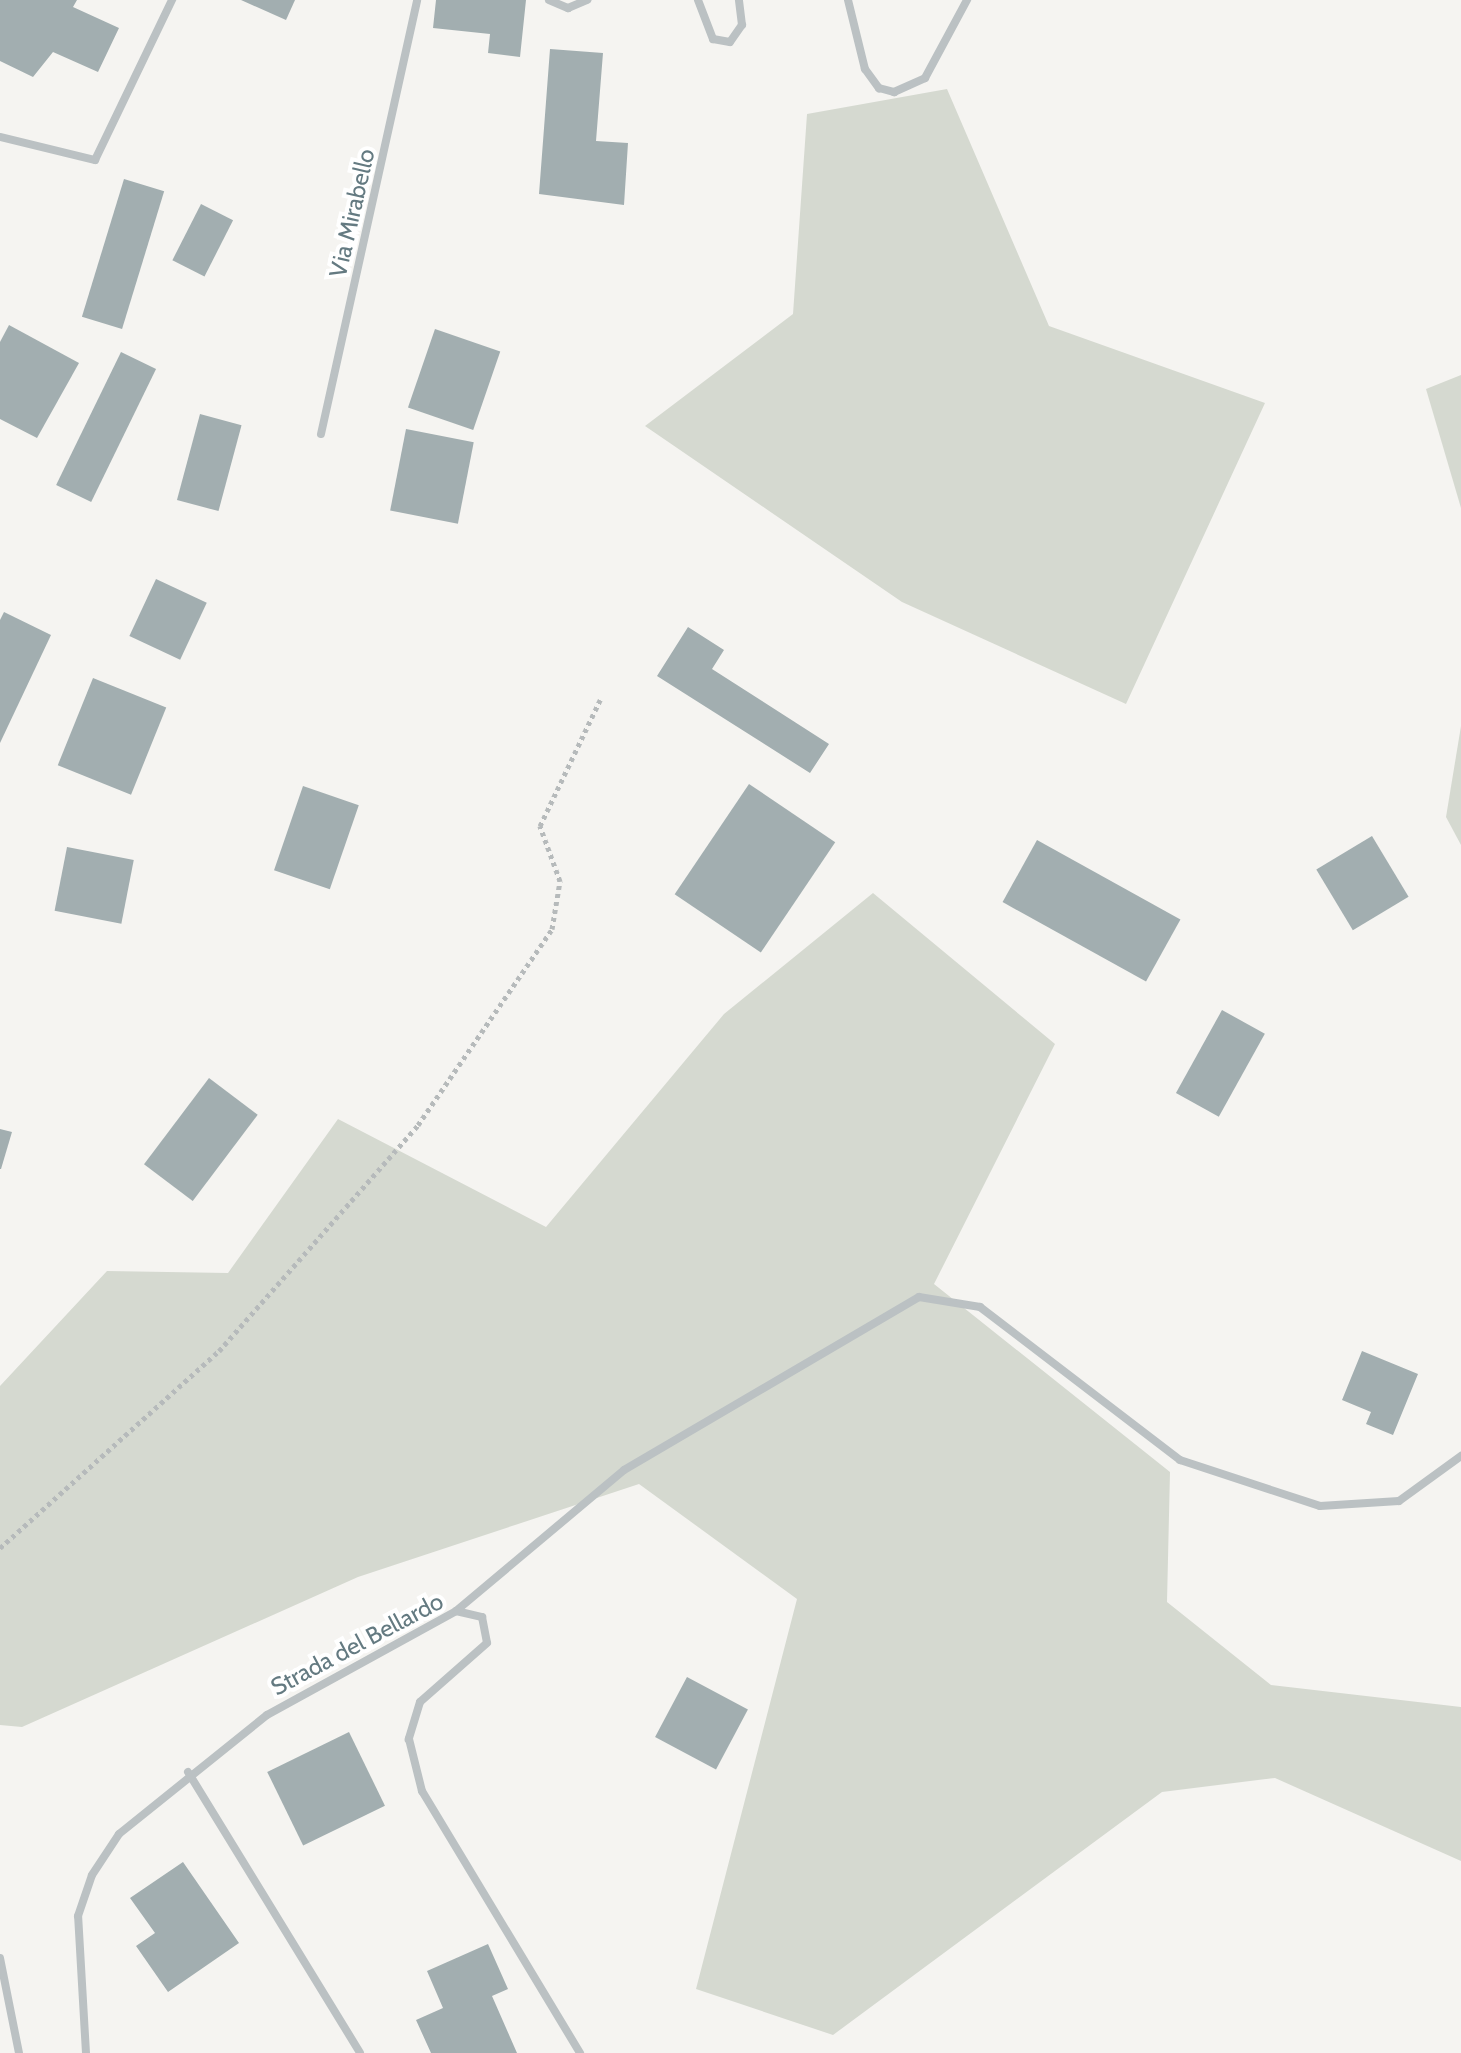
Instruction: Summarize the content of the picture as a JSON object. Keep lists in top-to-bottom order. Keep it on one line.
{"streets":{"street":["Via Mirabello","Strada del Bellardo"]}}
